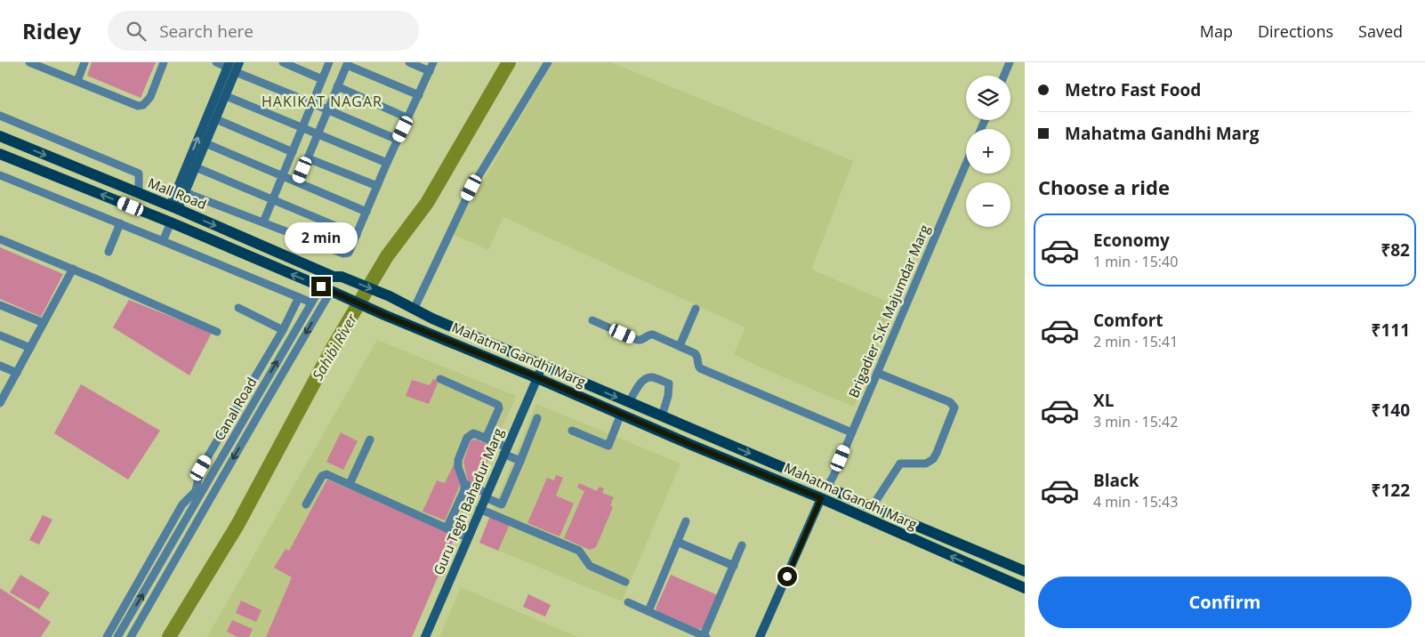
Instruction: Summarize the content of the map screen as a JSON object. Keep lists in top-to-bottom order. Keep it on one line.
{"streets":{"main road":["Mall Road","Mahatma Gandhi Marg"],"street":["Brigadier S.K. Majumdar Marg","Canal Road","Guru Tegh Bahadur Marg"]},"crossings":[["Mall Road","Mahatma Gandhi Marg"],["Brigadier S.K. Majumdar Marg","Mahatma Gandhi Marg"],["Mahatma Gandhi Marg","Canal Road"],["Mahatma Gandhi Marg","Guru Tegh Bahadur Marg"]],"one_way":["Mall Road"],"districts":["HAKIKAT NAGAR"],"water":["Sahibi River"],"page":{"header":"Ridey","search":"Search here","nav":["Map","Directions","Saved"],"banner":["Metro Fast Food","Mahatma Gandhi Marg"],"map_buttons":["+","−"],"heading":"Choose a ride","list":[{"name":"Economy","note":"1 min · 15:40","value":"₹82"},{"name":"Comfort","note":"2 min · 15:41","value":"₹111"},{"name":"XL","note":"3 min · 15:42","value":"₹140"},{"name":"Black","note":"4 min · 15:43","value":"₹122"}],"bubble":"2 min","buttons":"Confirm"}}
